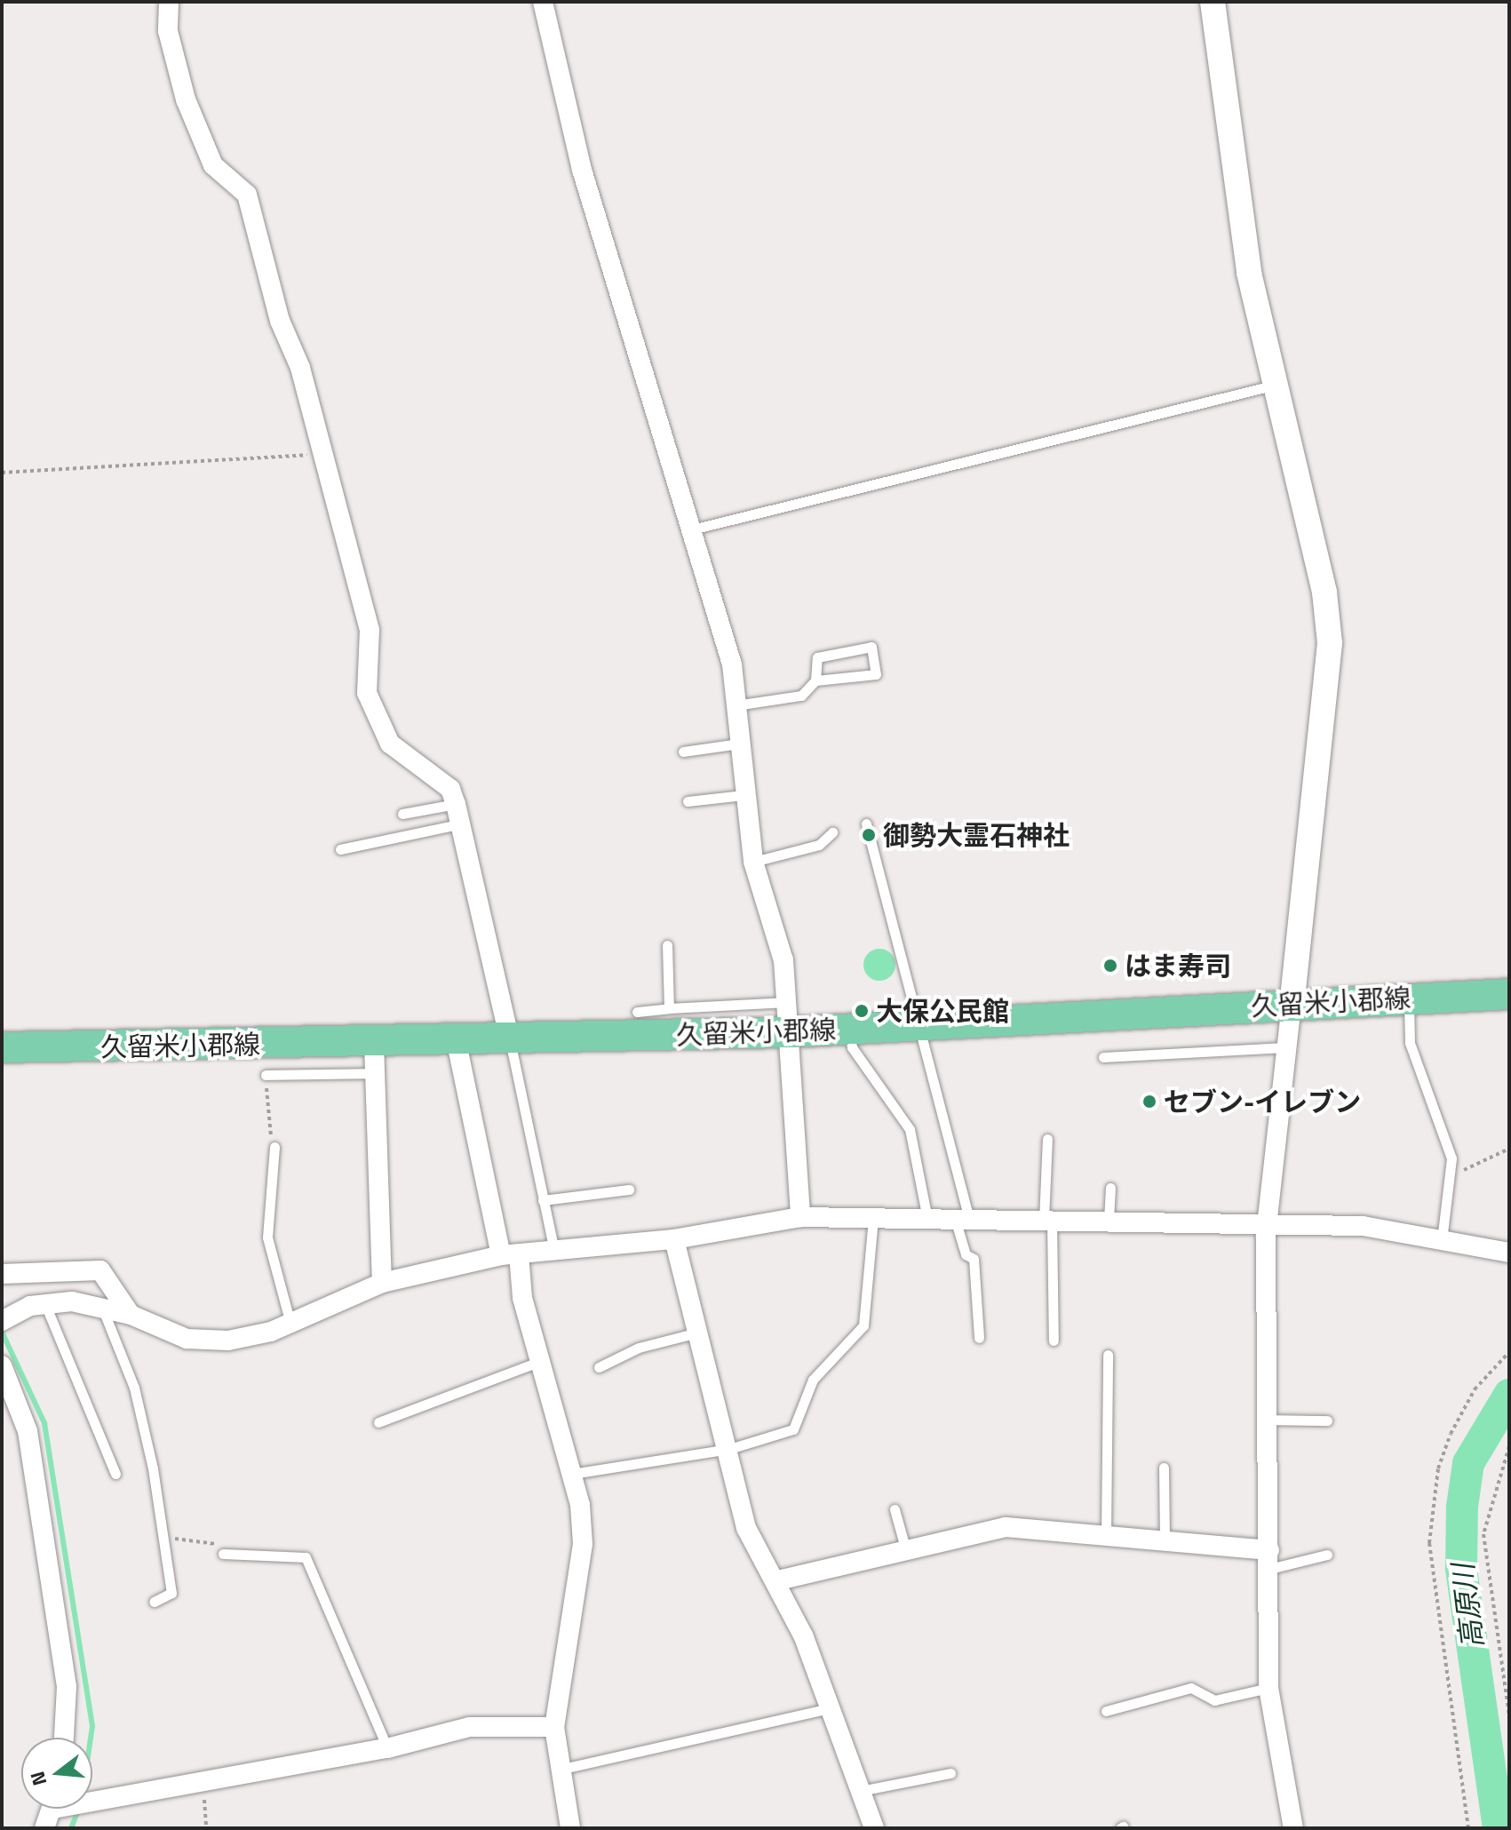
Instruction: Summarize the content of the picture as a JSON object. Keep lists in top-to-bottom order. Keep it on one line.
{"streets":{"main road":["久留米小郡線"]},"water":["高原川"],"places":["御勢大霊石神社","はま寿司","大保公民館","セブン-イレブン"],"north":"left"}
